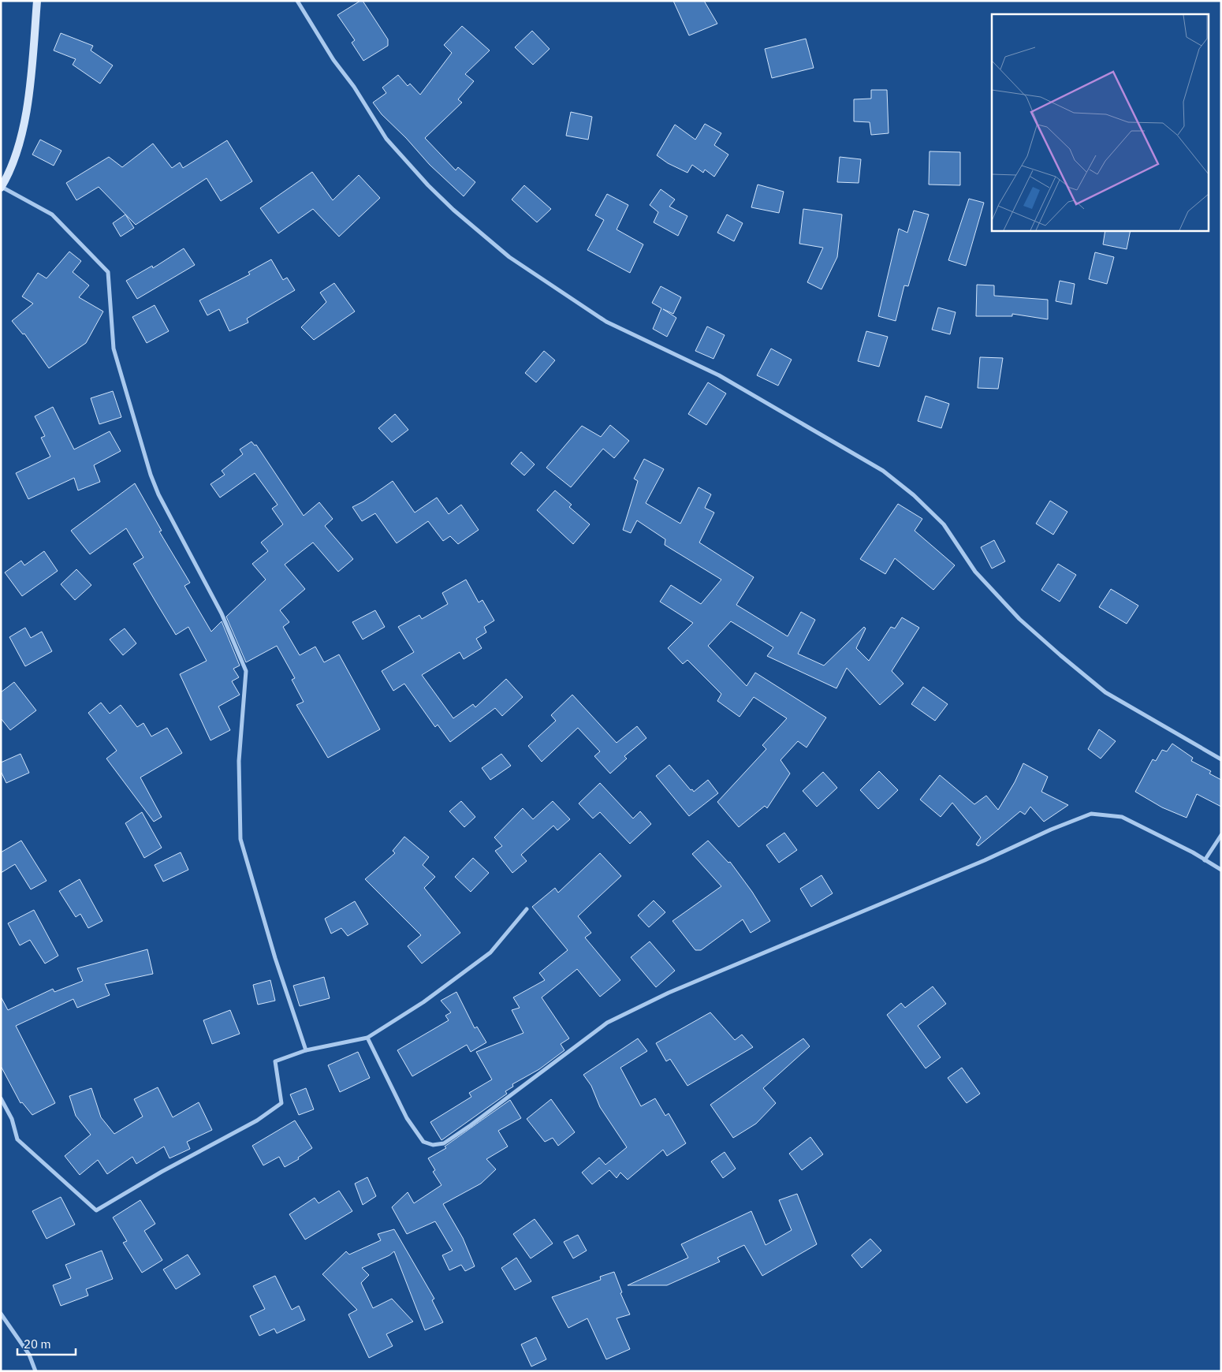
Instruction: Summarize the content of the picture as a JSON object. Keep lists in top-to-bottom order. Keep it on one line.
{"scale_bar":"20 m"}
